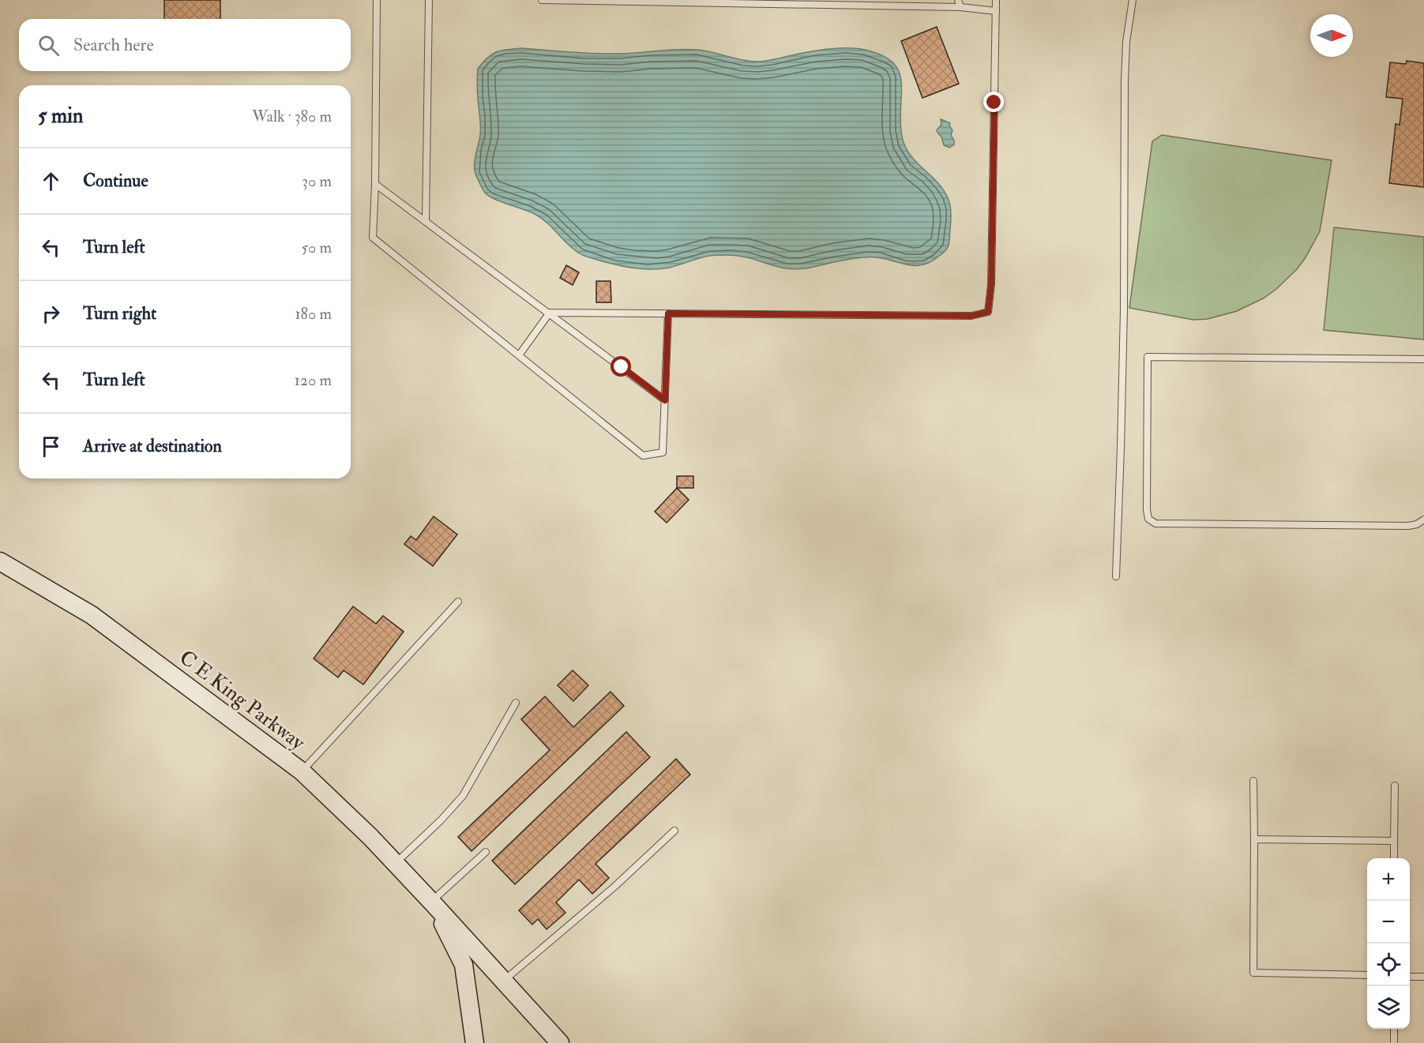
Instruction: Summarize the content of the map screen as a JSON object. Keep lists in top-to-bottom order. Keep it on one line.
{"streets":{"main road":["C E King Parkway"]},"north":"right","page":{"search":"Search here","heading":["5 min","Walk · 380 m"],"list":[["Continue","30 m"],["Turn left","50 m"],["Turn right","180 m"],["Turn left","120 m"],"Arrive at destination"],"map_buttons":["+","−"]}}
